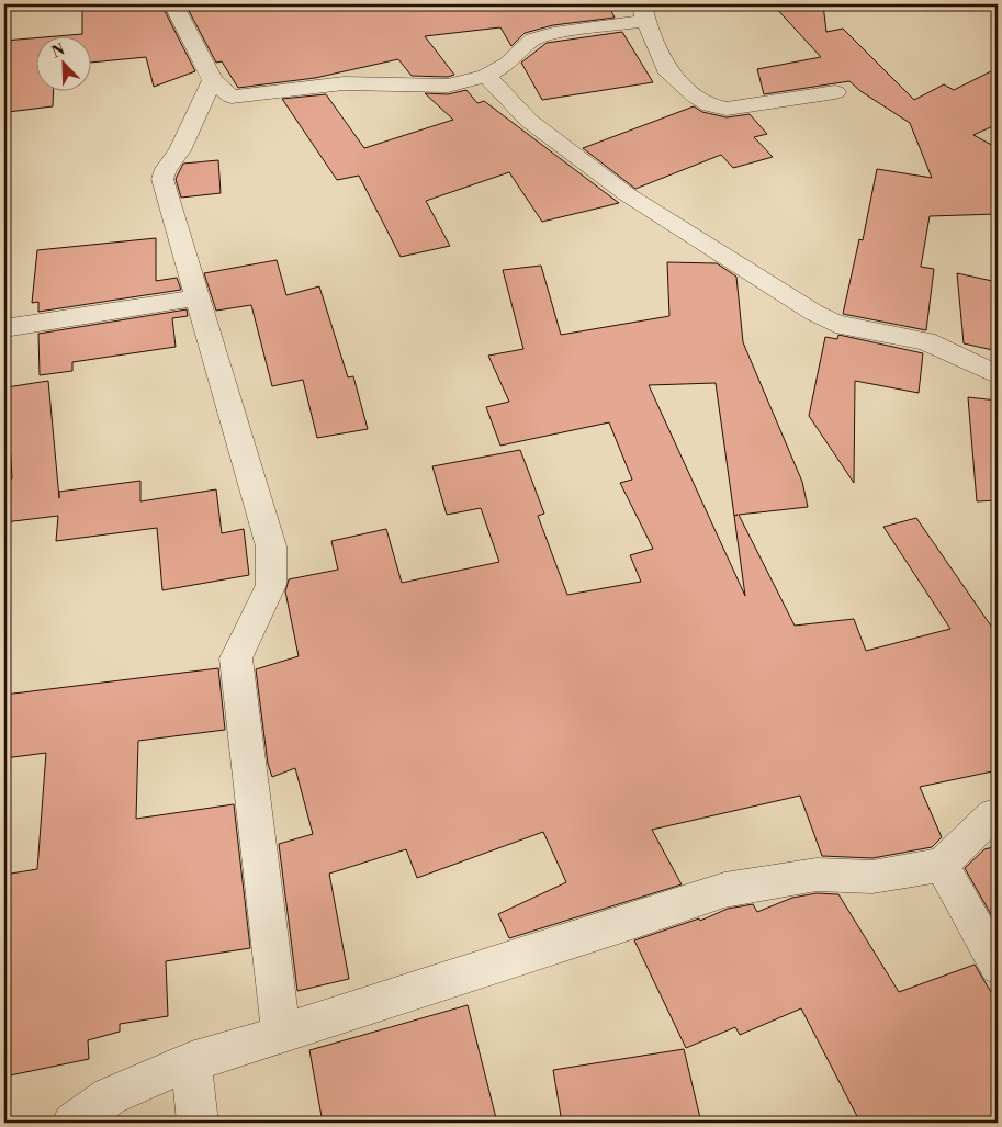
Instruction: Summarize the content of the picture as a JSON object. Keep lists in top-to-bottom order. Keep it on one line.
{"north":"top left"}
